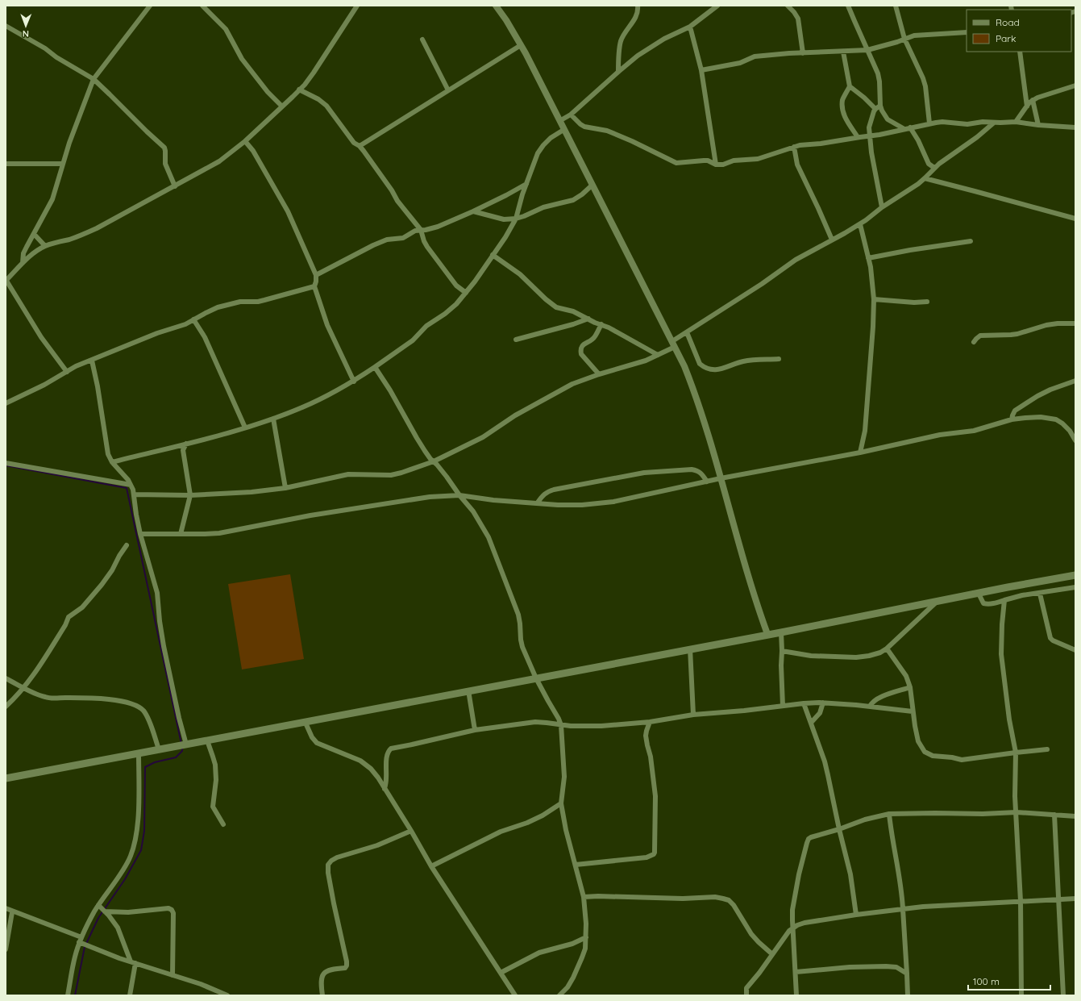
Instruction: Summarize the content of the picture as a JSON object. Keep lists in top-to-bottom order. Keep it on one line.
{"legend":["Road","Park"],"scale_bar":"100 m","north":"bottom"}
